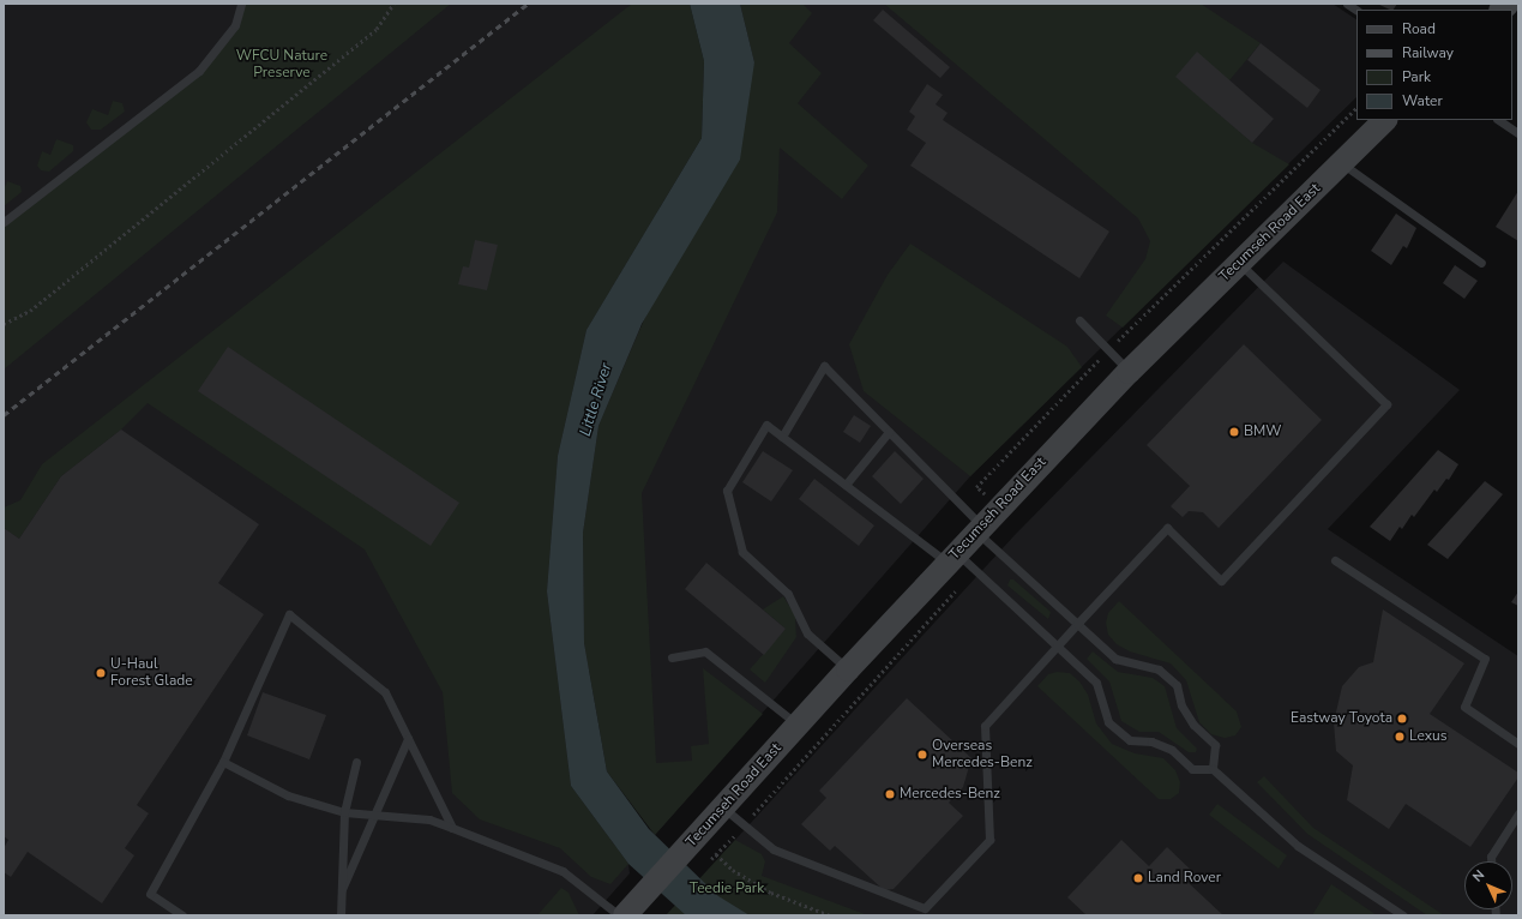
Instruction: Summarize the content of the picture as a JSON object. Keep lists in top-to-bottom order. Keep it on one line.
{"streets":{"main road":["Tecumseh Road East"]},"water":["Little River"],"parks":["WFCU Nature Preserve","Teedie Park"],"places":["BMW","U-Haul Forest Glade","Eastway Toyota","Lexus","Overseas Mercedes-Benz","Mercedes-Benz","Land Rover"],"legend":["Road","Railway","Park","Water"],"north":"top left"}
